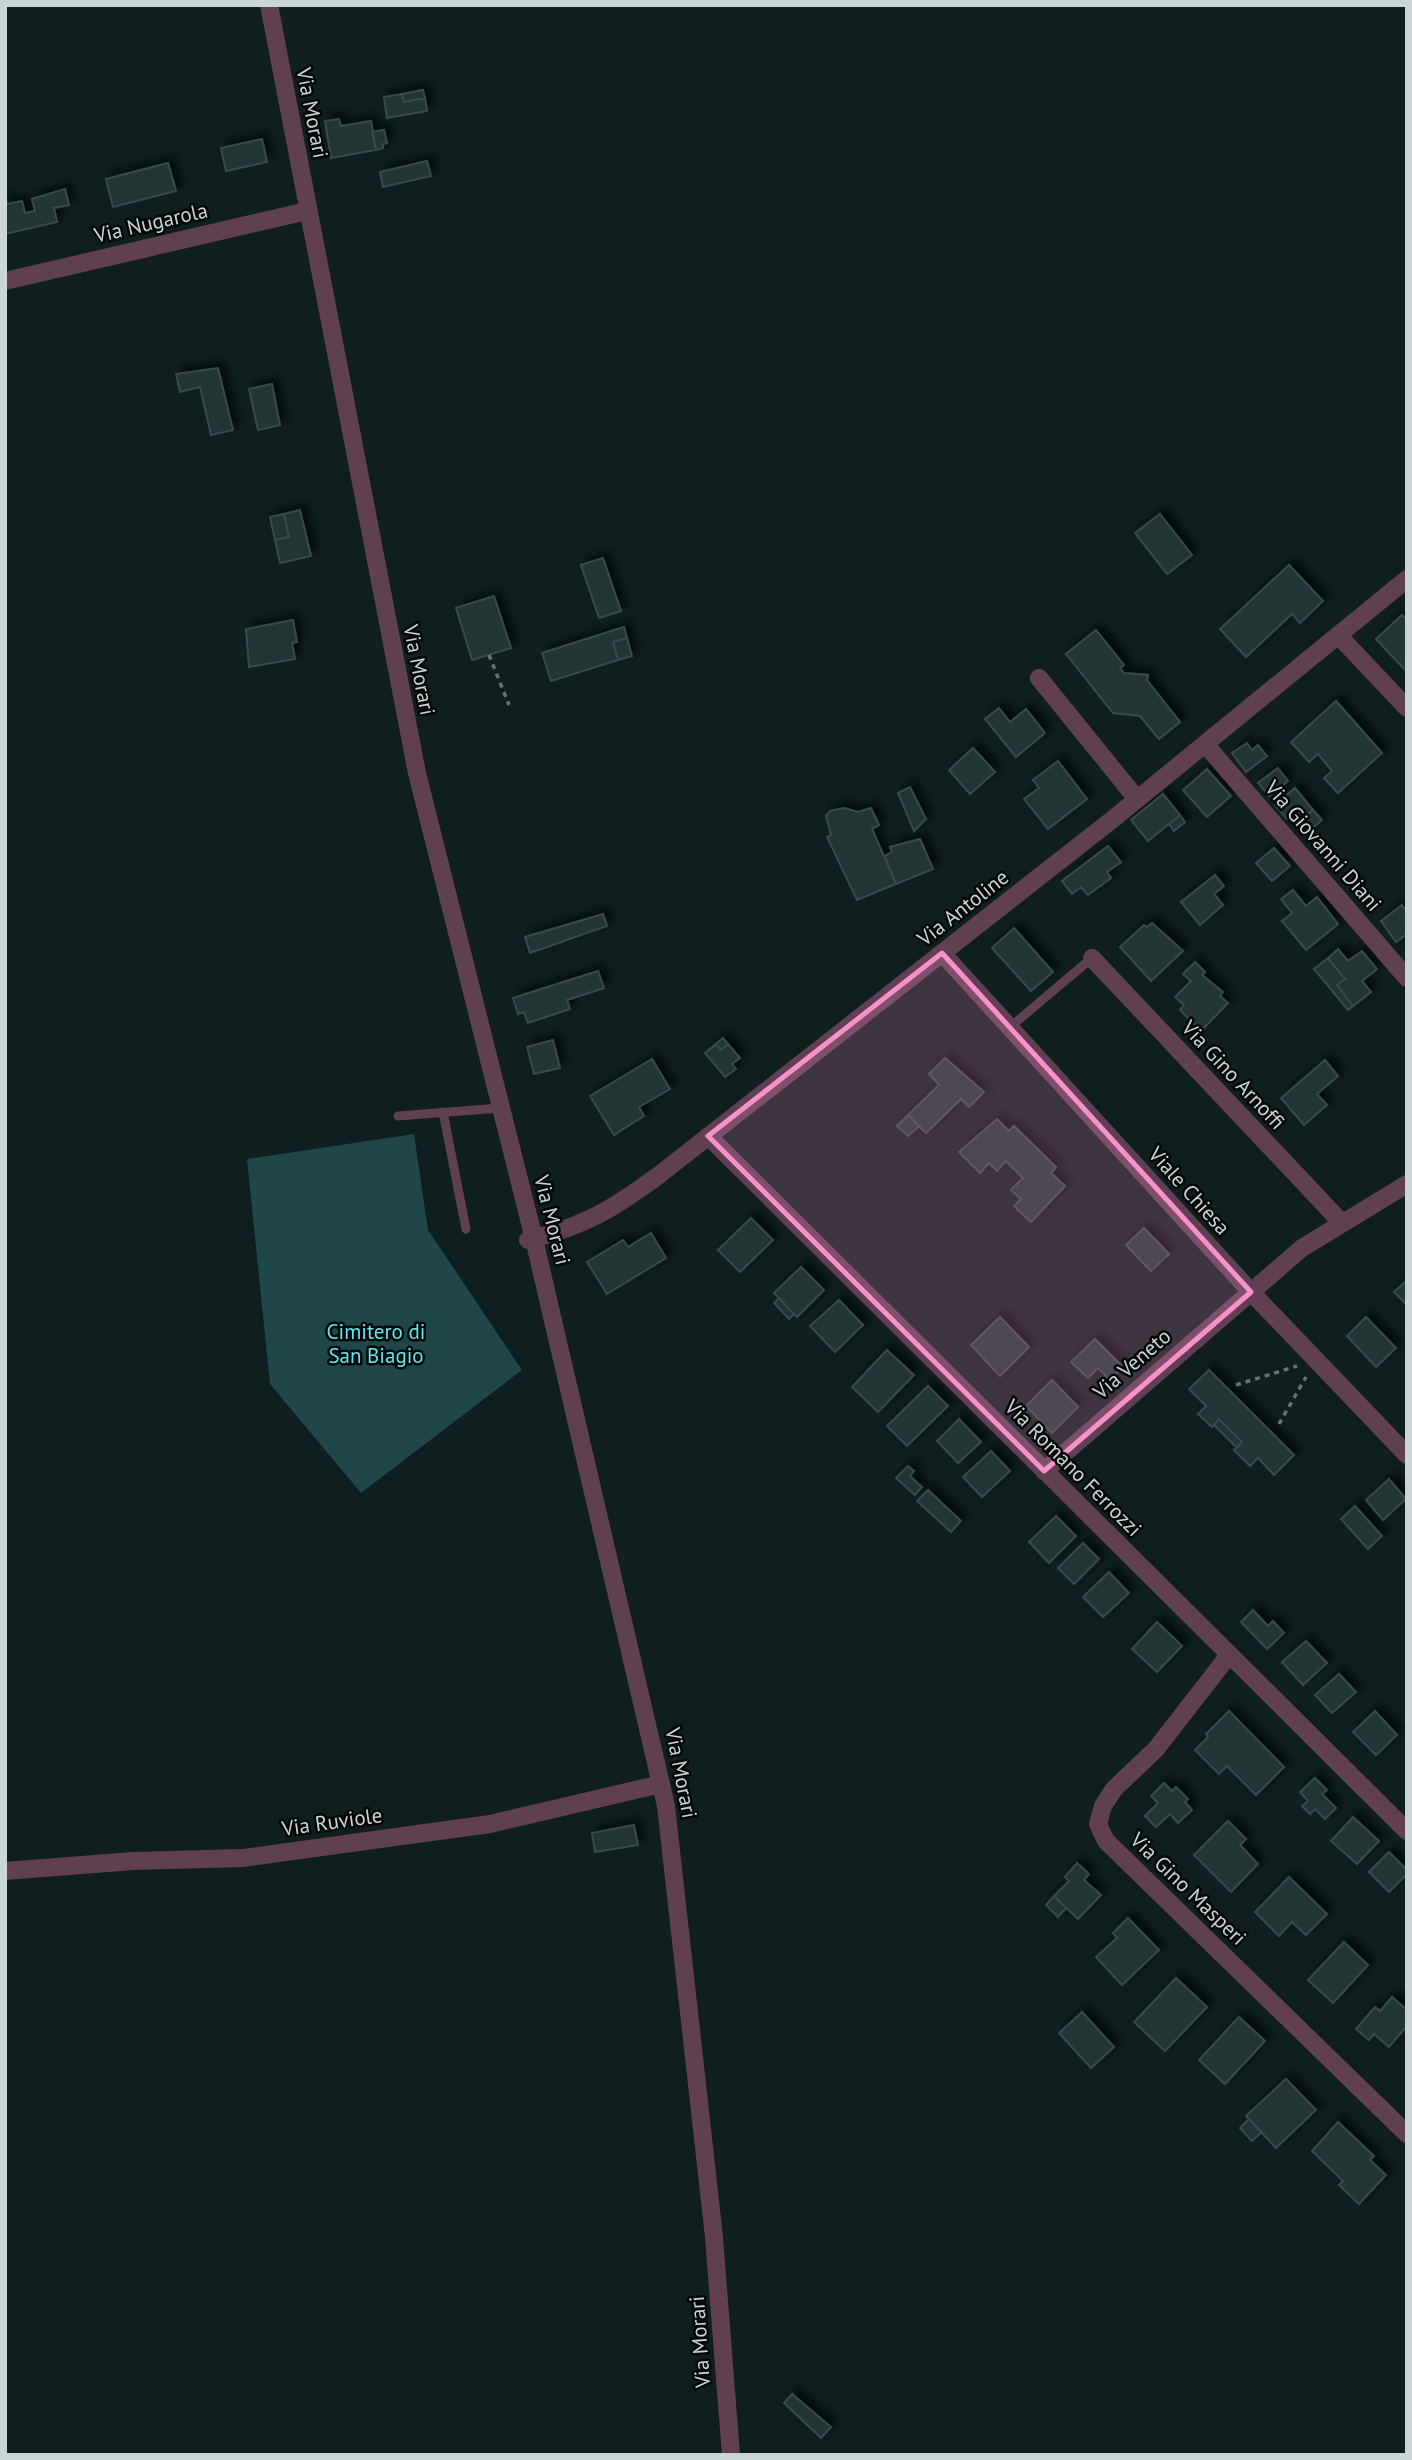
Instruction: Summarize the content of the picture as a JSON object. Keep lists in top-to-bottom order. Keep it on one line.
{"streets":{"street":["Via Morari","Via Nugarola","Via Giovanni Diani","Via Antoline","Via Gino Arnoffi","Viale Chiesa","Via Veneto","Via Romano Ferrozzi","Via Ruviole","Via Gino Masperi"]},"crossings":[["Via Morari","Via Nugarola"],["Via Morari","Via Antoline"],["Via Morari","Via Ruviole"],["Via Giovanni Diani","Via Antoline"],["Via Antoline","Viale Chiesa"],["Via Antoline","Via Romano Ferrozzi"],["Via Gino Arnoffi","Via Veneto"],["Viale Chiesa","Via Veneto"],["Via Veneto","Via Romano Ferrozzi"],["Via Romano Ferrozzi","Via Gino Masperi"]],"parks":["Cimitero di San Biagio"]}
